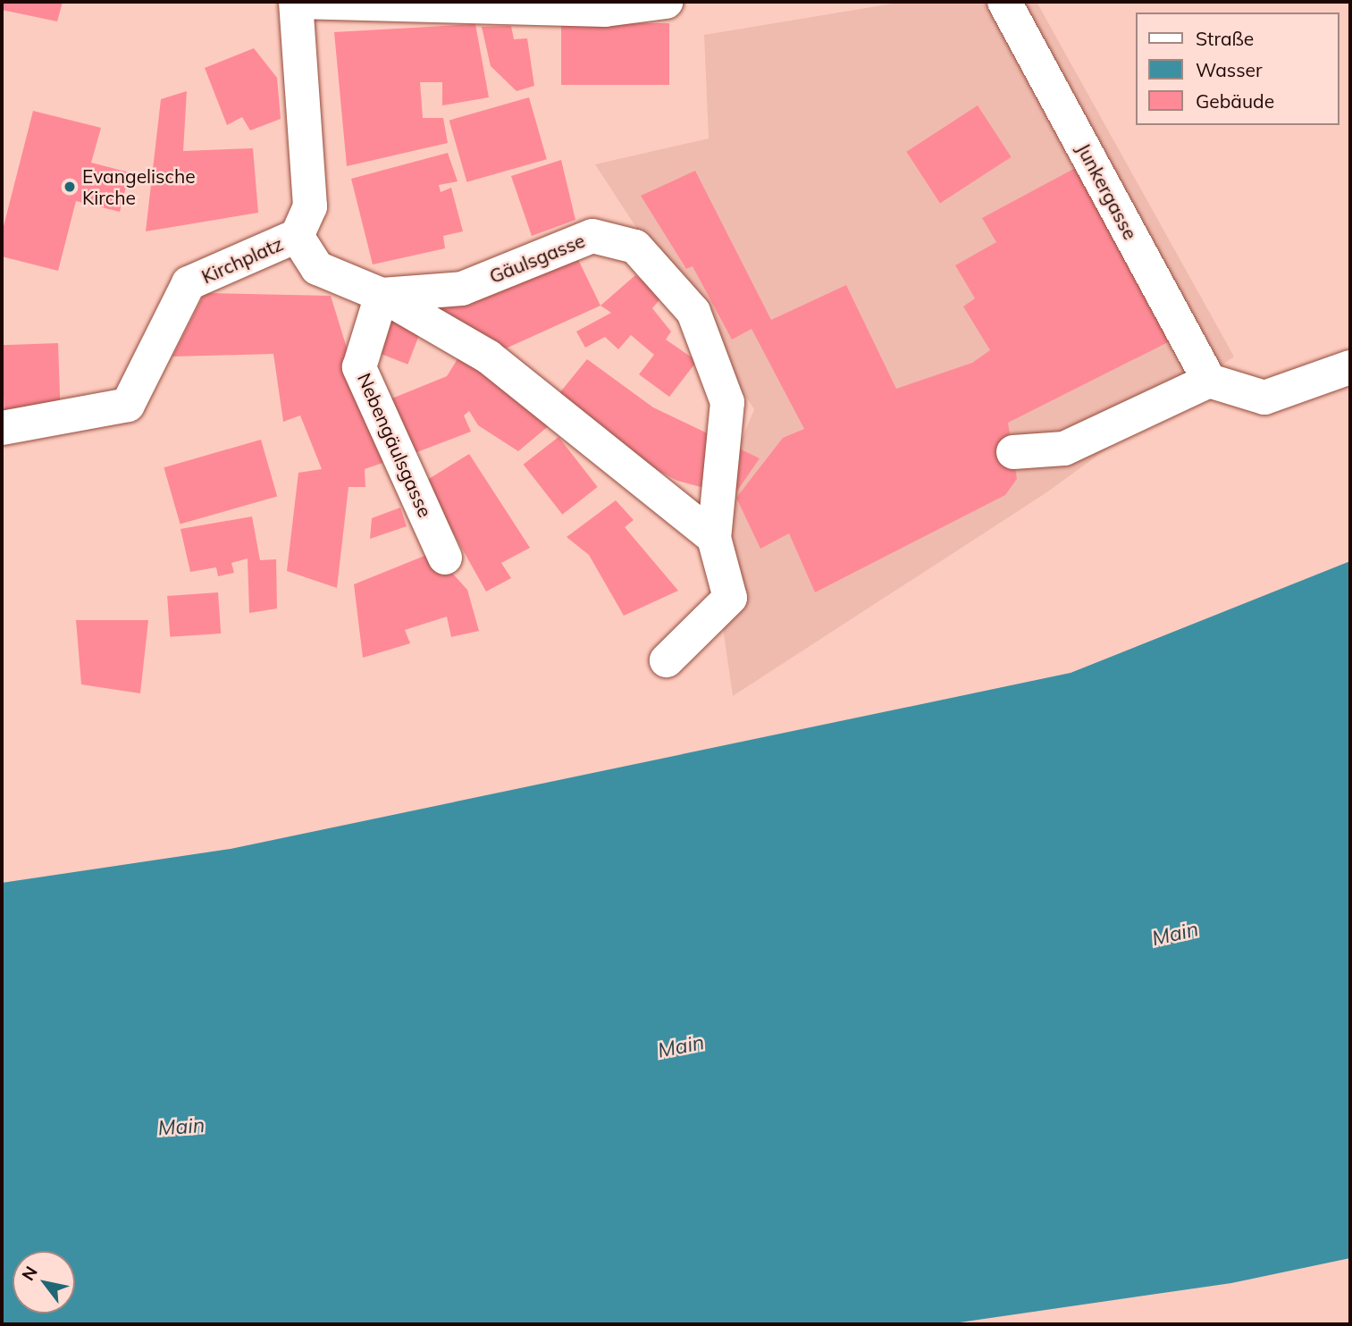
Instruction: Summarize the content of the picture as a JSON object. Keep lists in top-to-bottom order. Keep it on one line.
{"streets":{"street":["Junkergasse","Gäulsgasse","Kirchplatz","Nebengäulsgasse"]},"crossings":[["Gäulsgasse","Kirchplatz"],["Gäulsgasse","Nebengäulsgasse"]],"water":["Main"],"places":["Evangelische Kirche"],"legend":["Straße","Wasser","Gebäude"],"north":"top left"}
